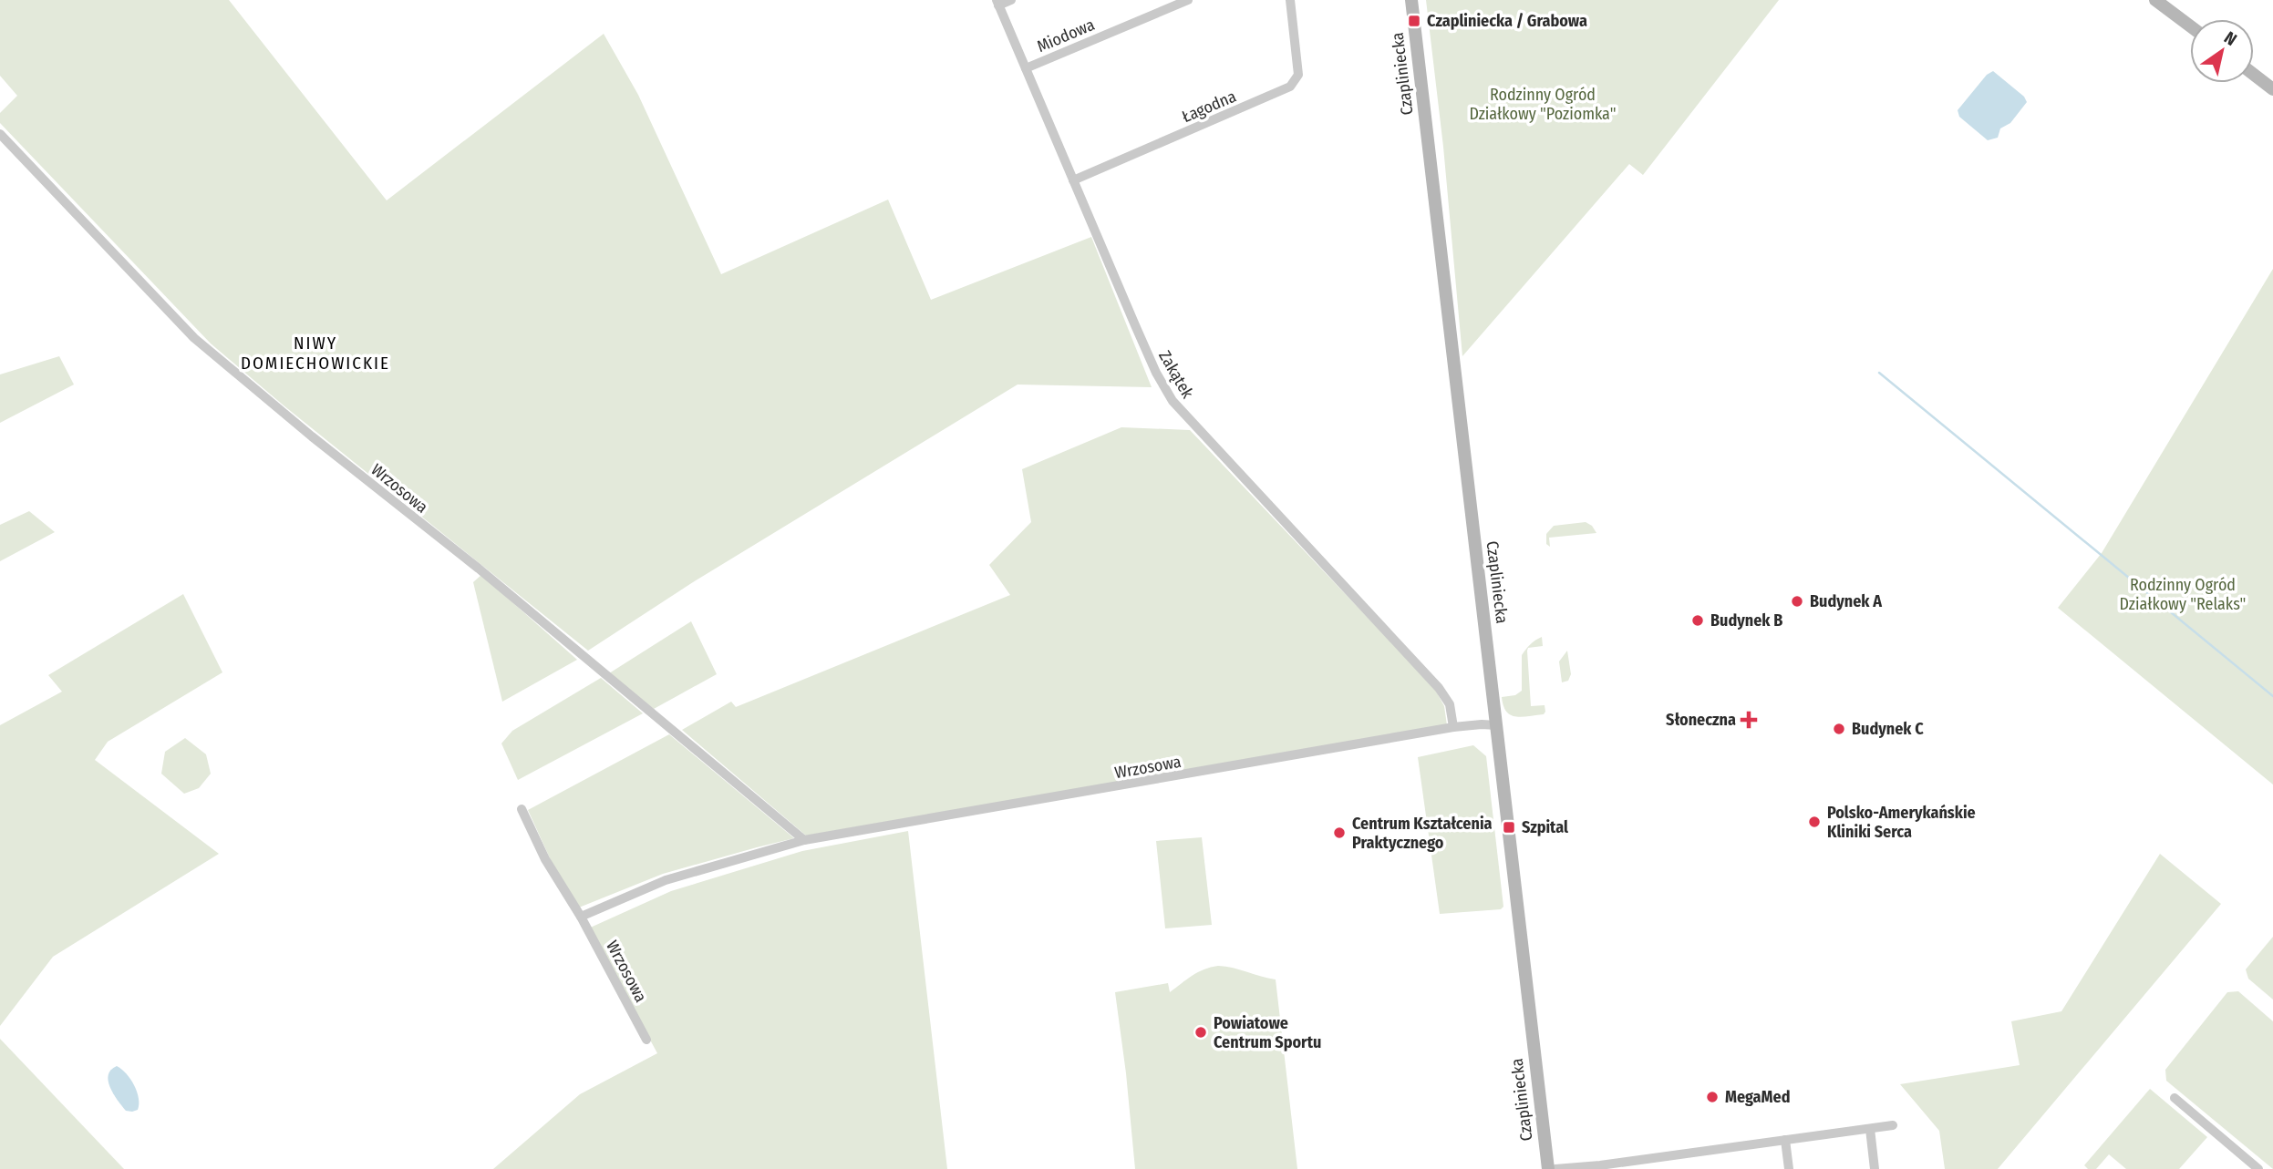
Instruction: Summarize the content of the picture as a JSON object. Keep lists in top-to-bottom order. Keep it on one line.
{"streets":{"main road":["Czapliniecka"],"street":["Miodowa","Łagodna","Zakątek","Wrzosowa"]},"crossings":[["Miodowa","Zakątek"],["Czapliniecka","Wrzosowa"],["Łagodna","Zakątek"],["Zakątek","Wrzosowa"]],"districts":["NIWY DOMIECHOWICKIE"],"parks":["Rodzinny Ogród Działkowy \"Poziomka\"","Rodzinny Ogród Działkowy \"Relaks\""],"places":{"transit":["Czapliniecka / Grabowa","Szpital"],"other":["Budynek A","Budynek B","Budynek C","Polsko-Amerykańskie Kliniki Serca","Centrum Kształcenia Praktycznego","Powiatowe Centrum Sportu","MegaMed"],"health":["Słoneczna"]},"north":"top right"}
